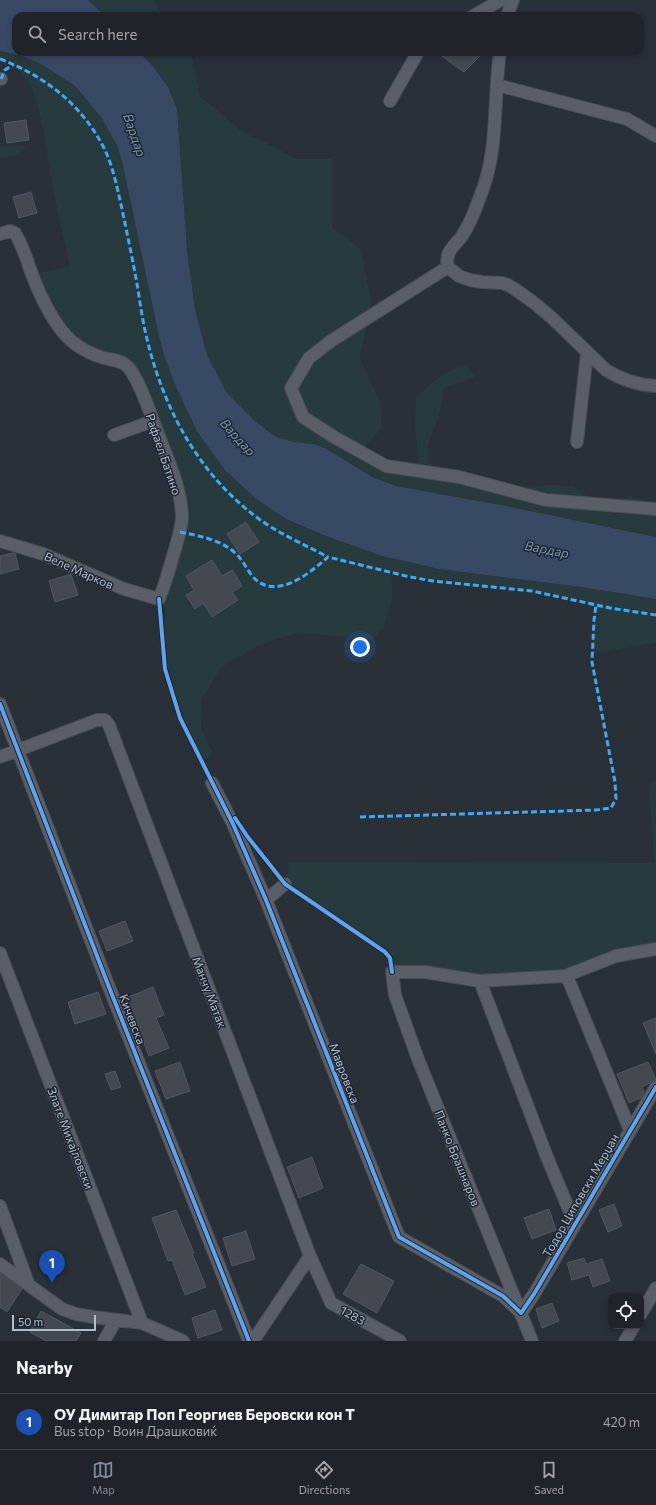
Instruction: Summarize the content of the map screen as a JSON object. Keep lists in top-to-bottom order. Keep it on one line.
{"streets":{"street":["Рафаел Батино","Веле Марков","Манчу Матак","Кичевска","Мавровска","Злате Михајловски","Панко Брашнаров","Тодор Циповски Мерџан","1283"]},"crossings":[["Рафаел Батино","Веле Марков"],["Манчу Матак","Кичевска"],["Манчу Матак","1283"],["Мавровска","Панко Брашнаров"],["Мавровска","Тодор Циповски Мерџан"],["Панко Брашнаров","Тодор Циповски Мерџан"]],"water":["Вардар"],"scale_bar":"50 m","page":{"search":"Search here","pins":"1","scale":"50 m","heading":"Nearby","list":[{"mark":"1","name":"ОУ Димитар Поп Георгиев Беровски кон Т","note":"Bus stop · Воин Драшковиќ","value":"420 m"}],"nav":["Map","Directions","Saved"]}}
